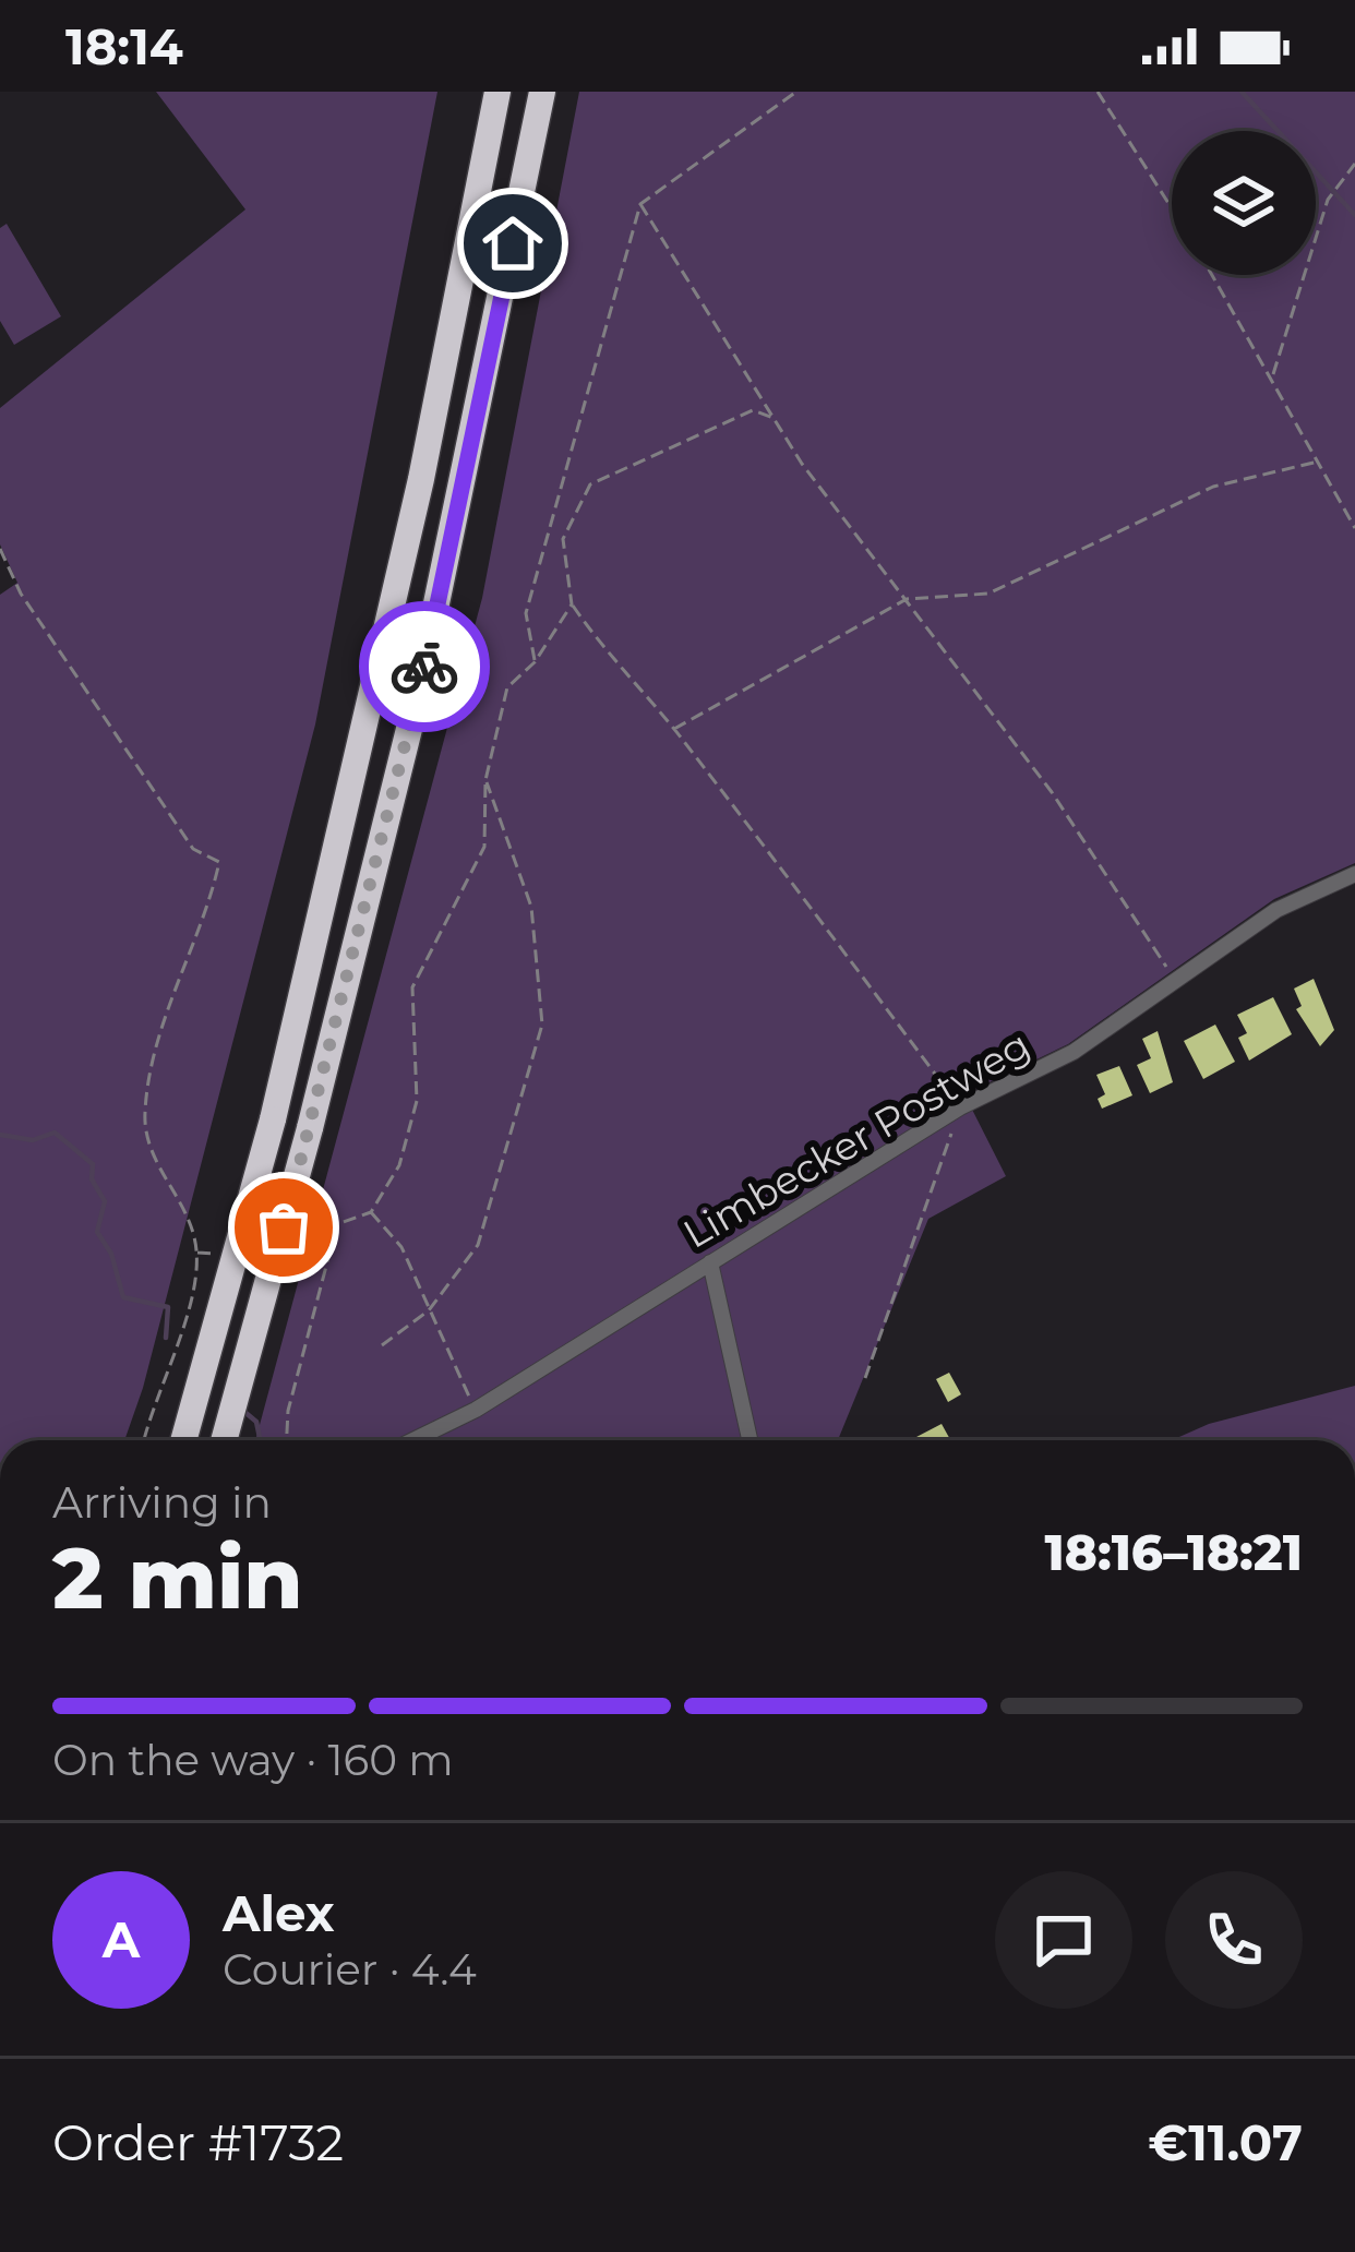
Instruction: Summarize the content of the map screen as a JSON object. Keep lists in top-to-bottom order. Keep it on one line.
{"streets":{"street":["Limbecker Postweg"]},"page":{"status":"18:14","heading":["2 min","Arriving in","18:16–18:21"],"panel":["Alex","Courier · 4.4","Order #1732","€11.07"],"bar":"On the way · 160 m","round":"A"}}
